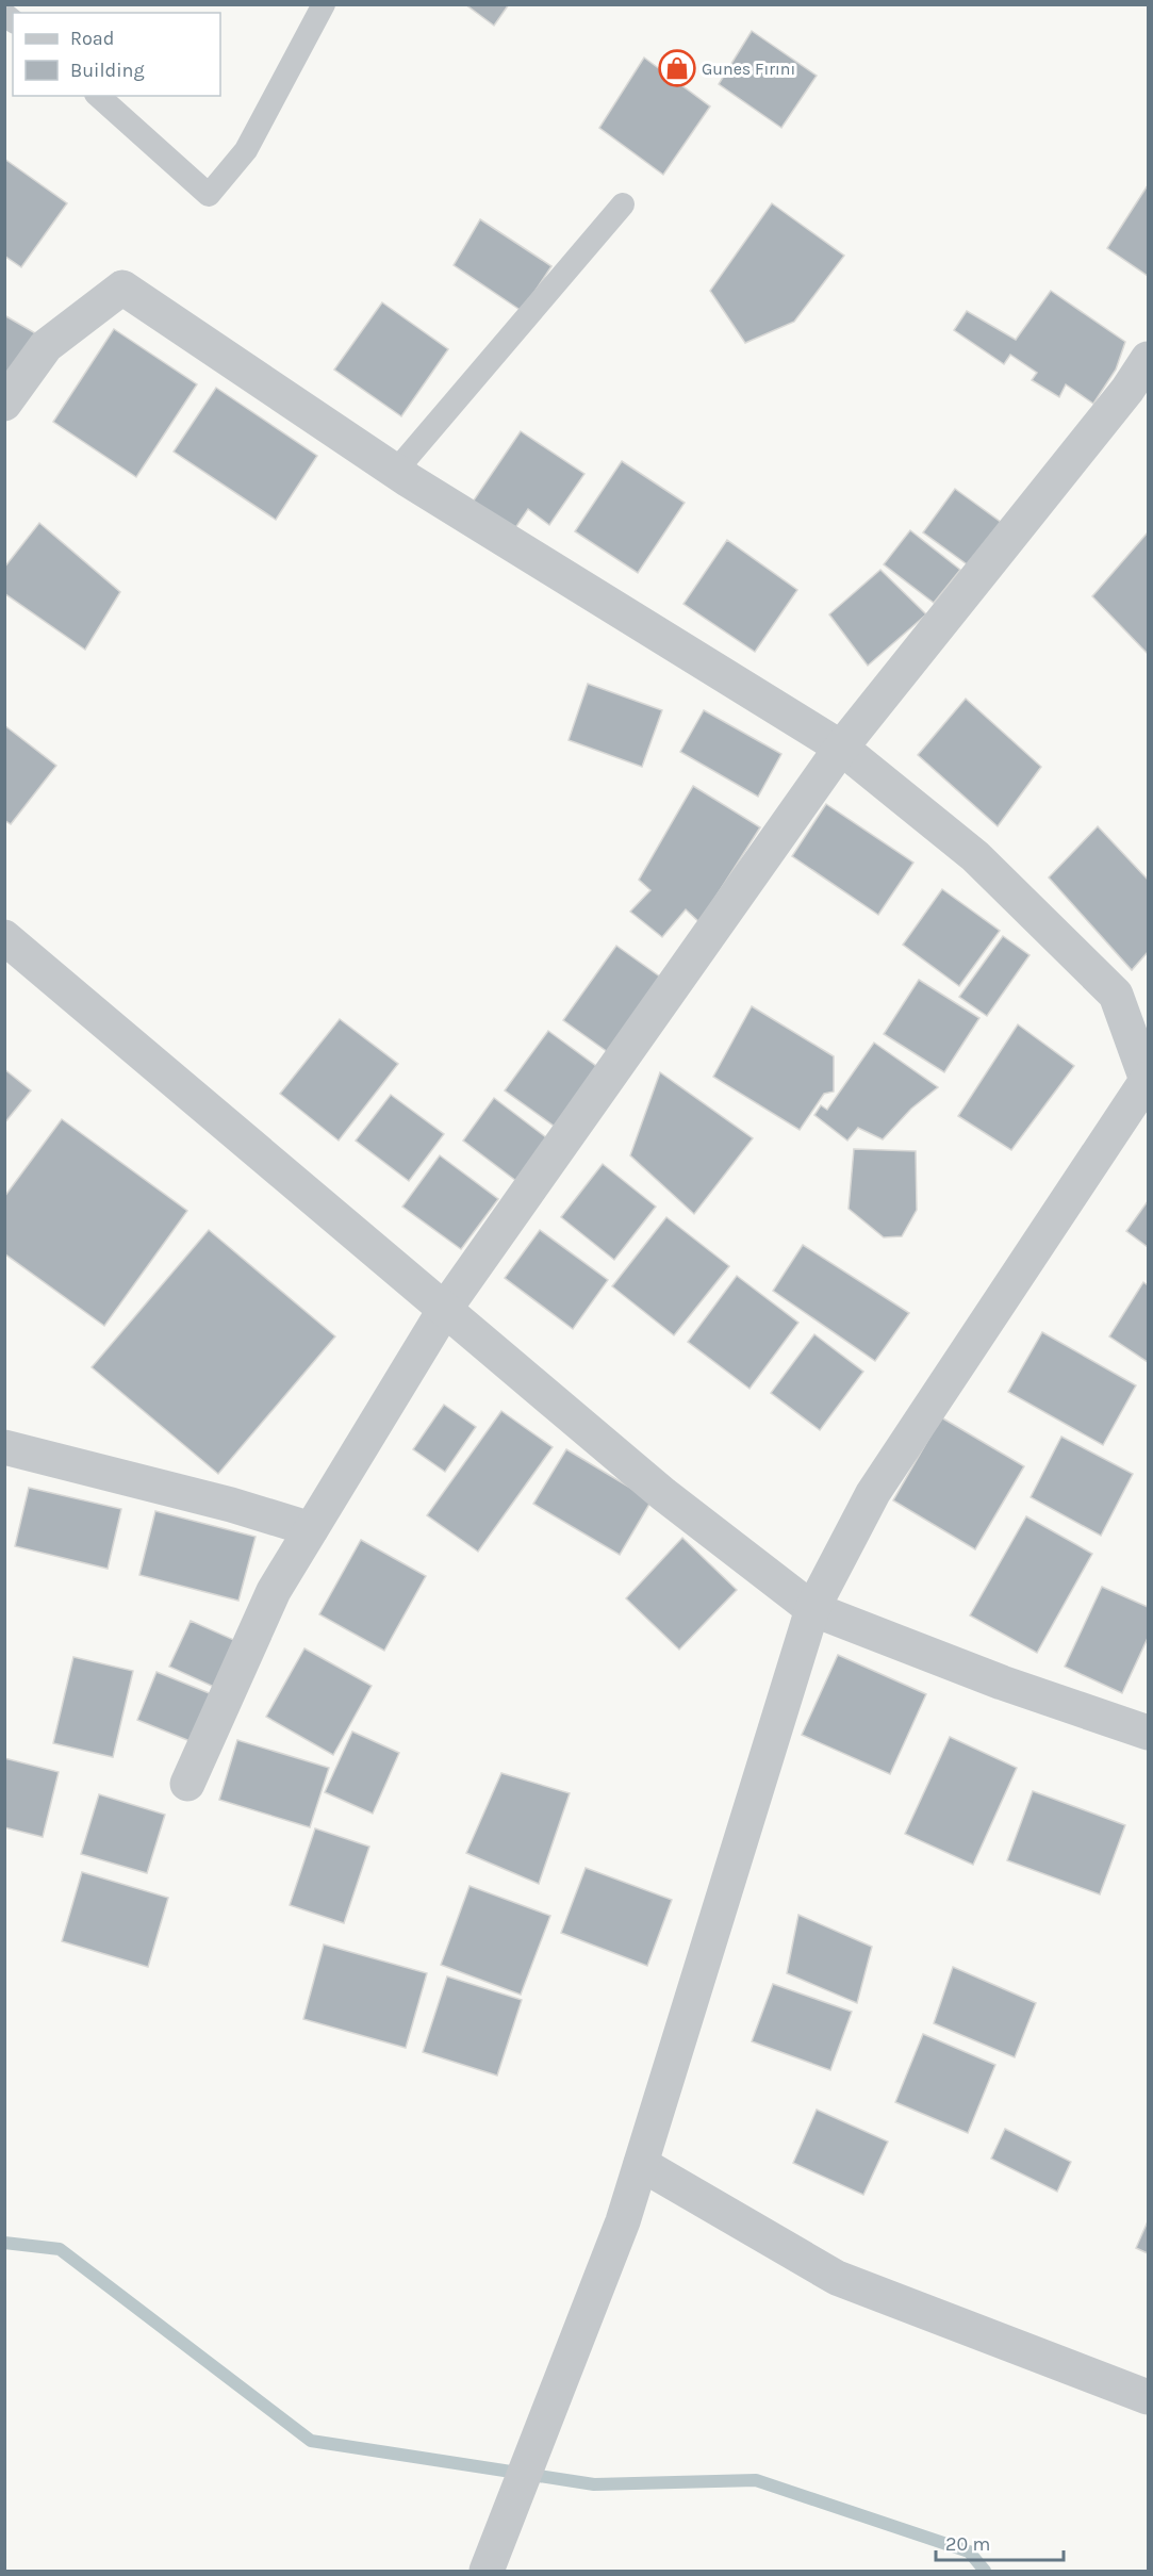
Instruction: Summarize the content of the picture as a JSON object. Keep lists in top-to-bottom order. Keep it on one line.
{"places":{"shop":["Gunes Fırını"]},"legend":["Road","Building"],"scale_bar":"20 m"}
